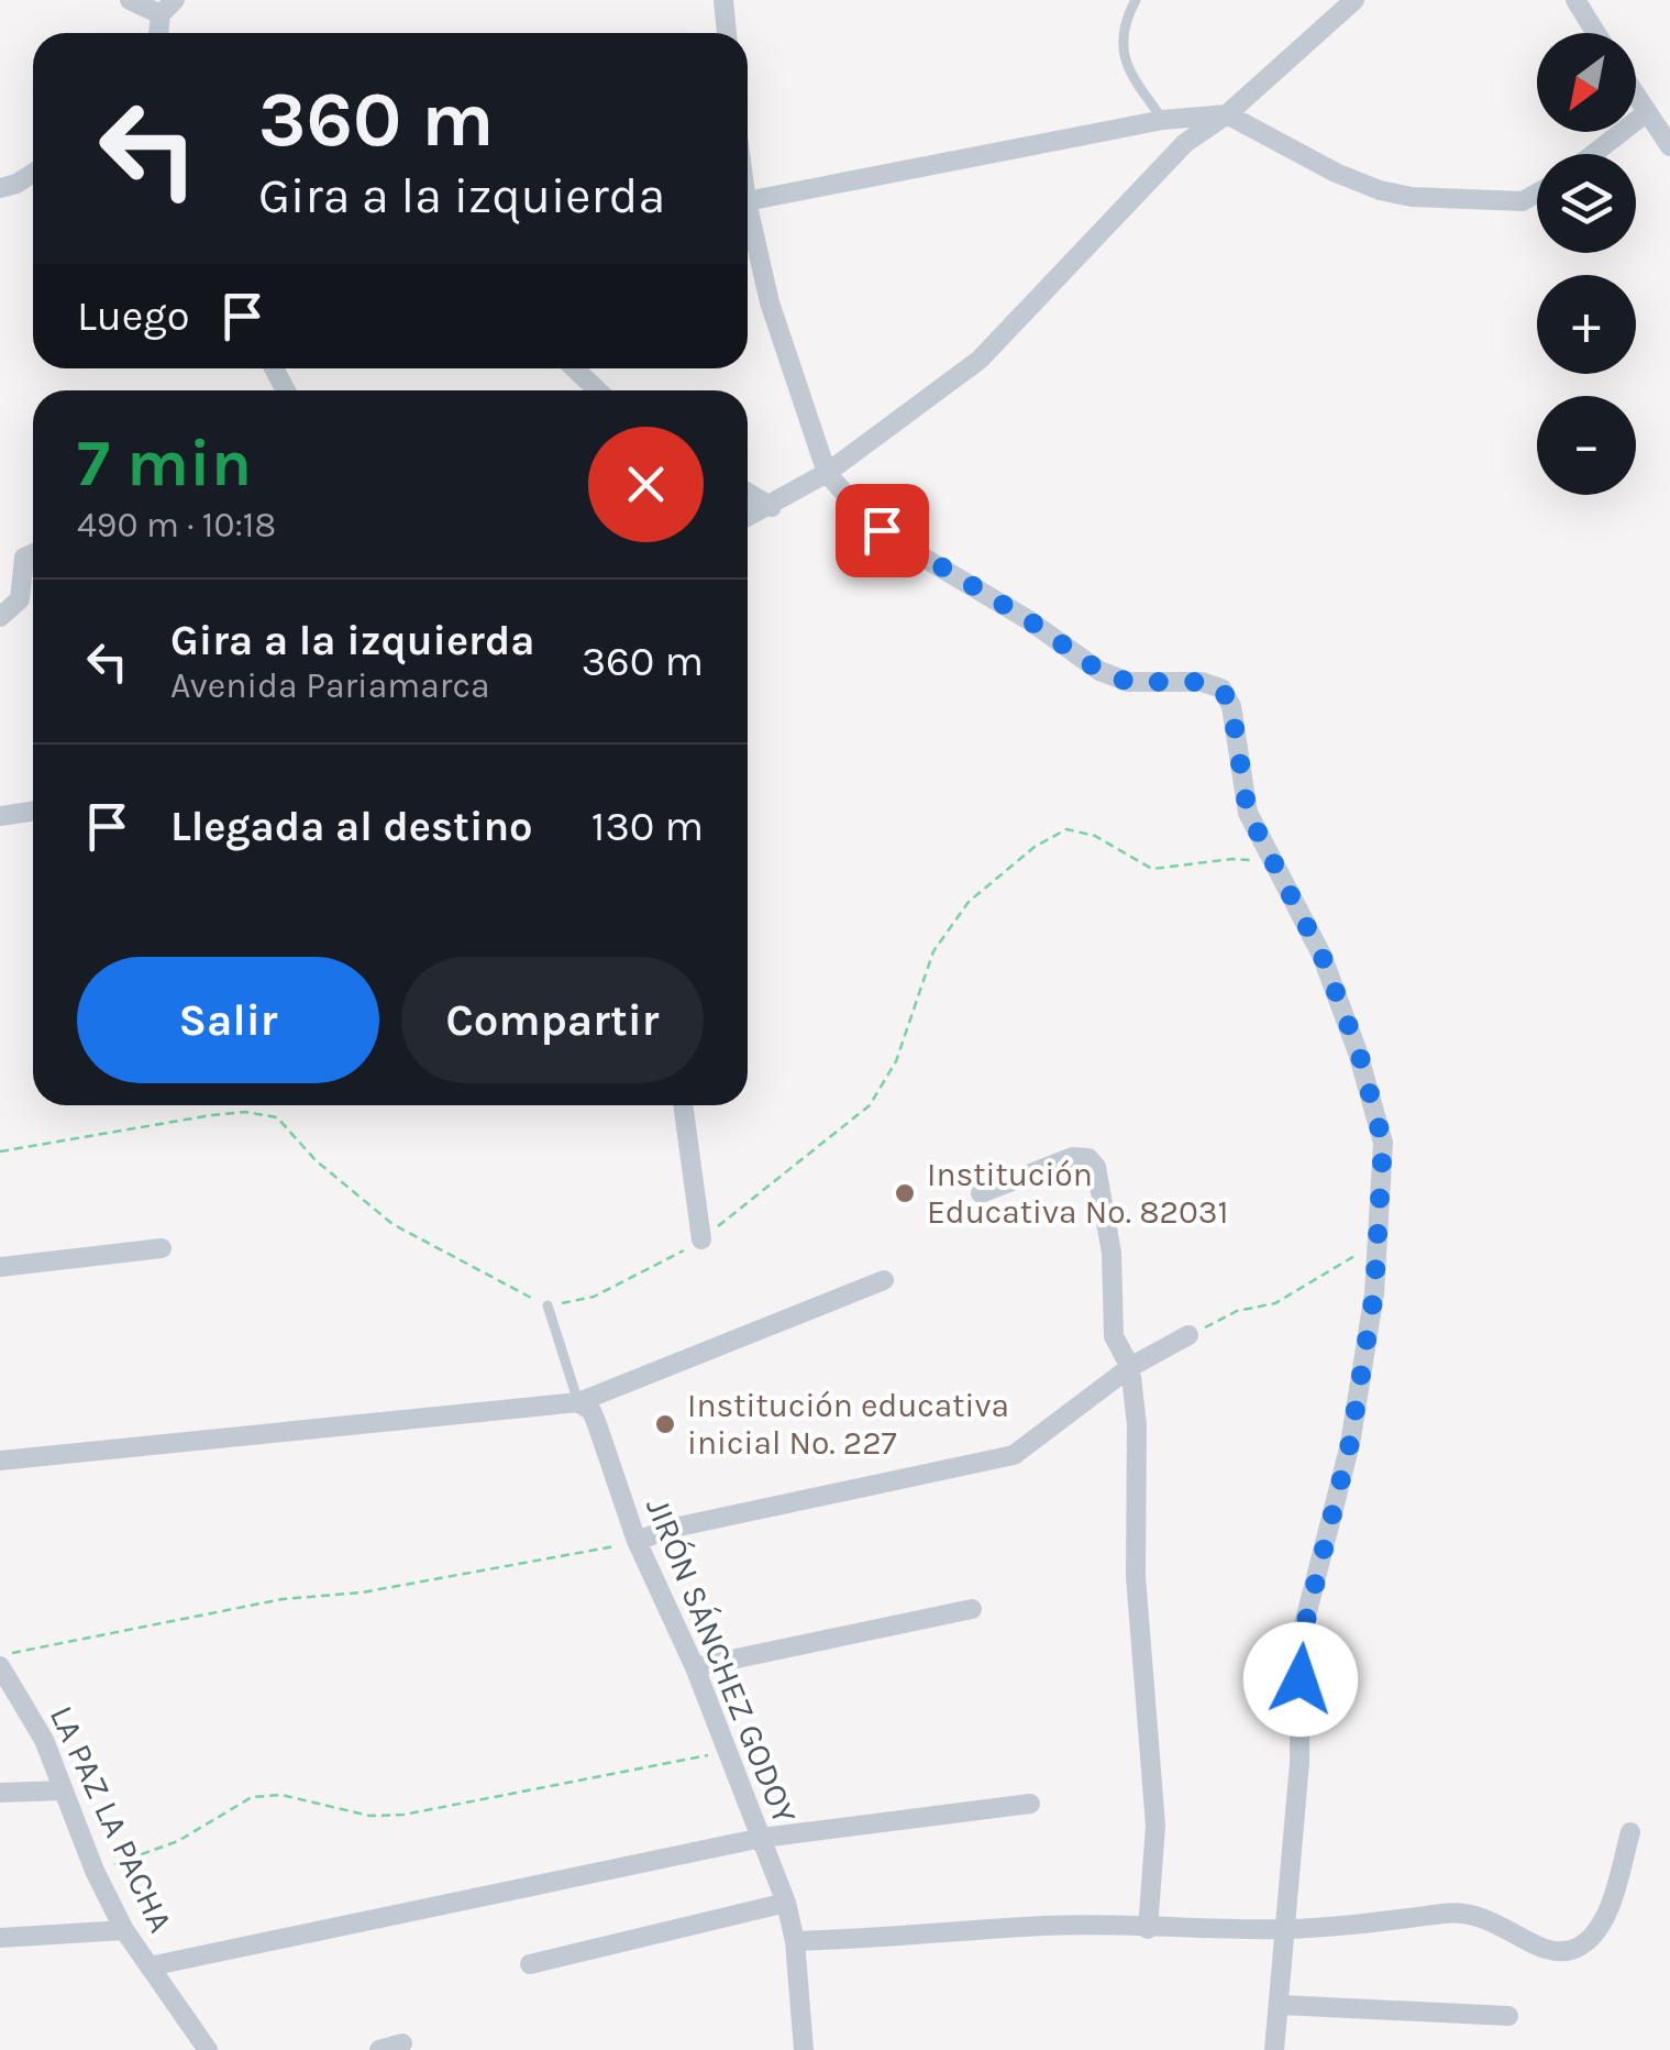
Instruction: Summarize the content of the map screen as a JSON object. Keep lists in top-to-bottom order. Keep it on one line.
{"streets":{"street":["JIRÓN SÁNCHEZ GODOY","LA PAZ LA PACHA"]},"places":["Institución Educativa No. 82031","Institución educativa inicial No. 227"],"north":"bottom left","page":{"map_buttons":["+","−"],"turn":["360 m","Gira a la izquierda"],"then":"Luego","heading":["7 min","490 m · 10:18"],"list":[{"name":"Gira a la izquierda","note":"Avenida Pariamarca","value":"360 m"},{"name":"Llegada al destino","value":"130 m"}],"buttons":["Salir","Compartir"]}}
